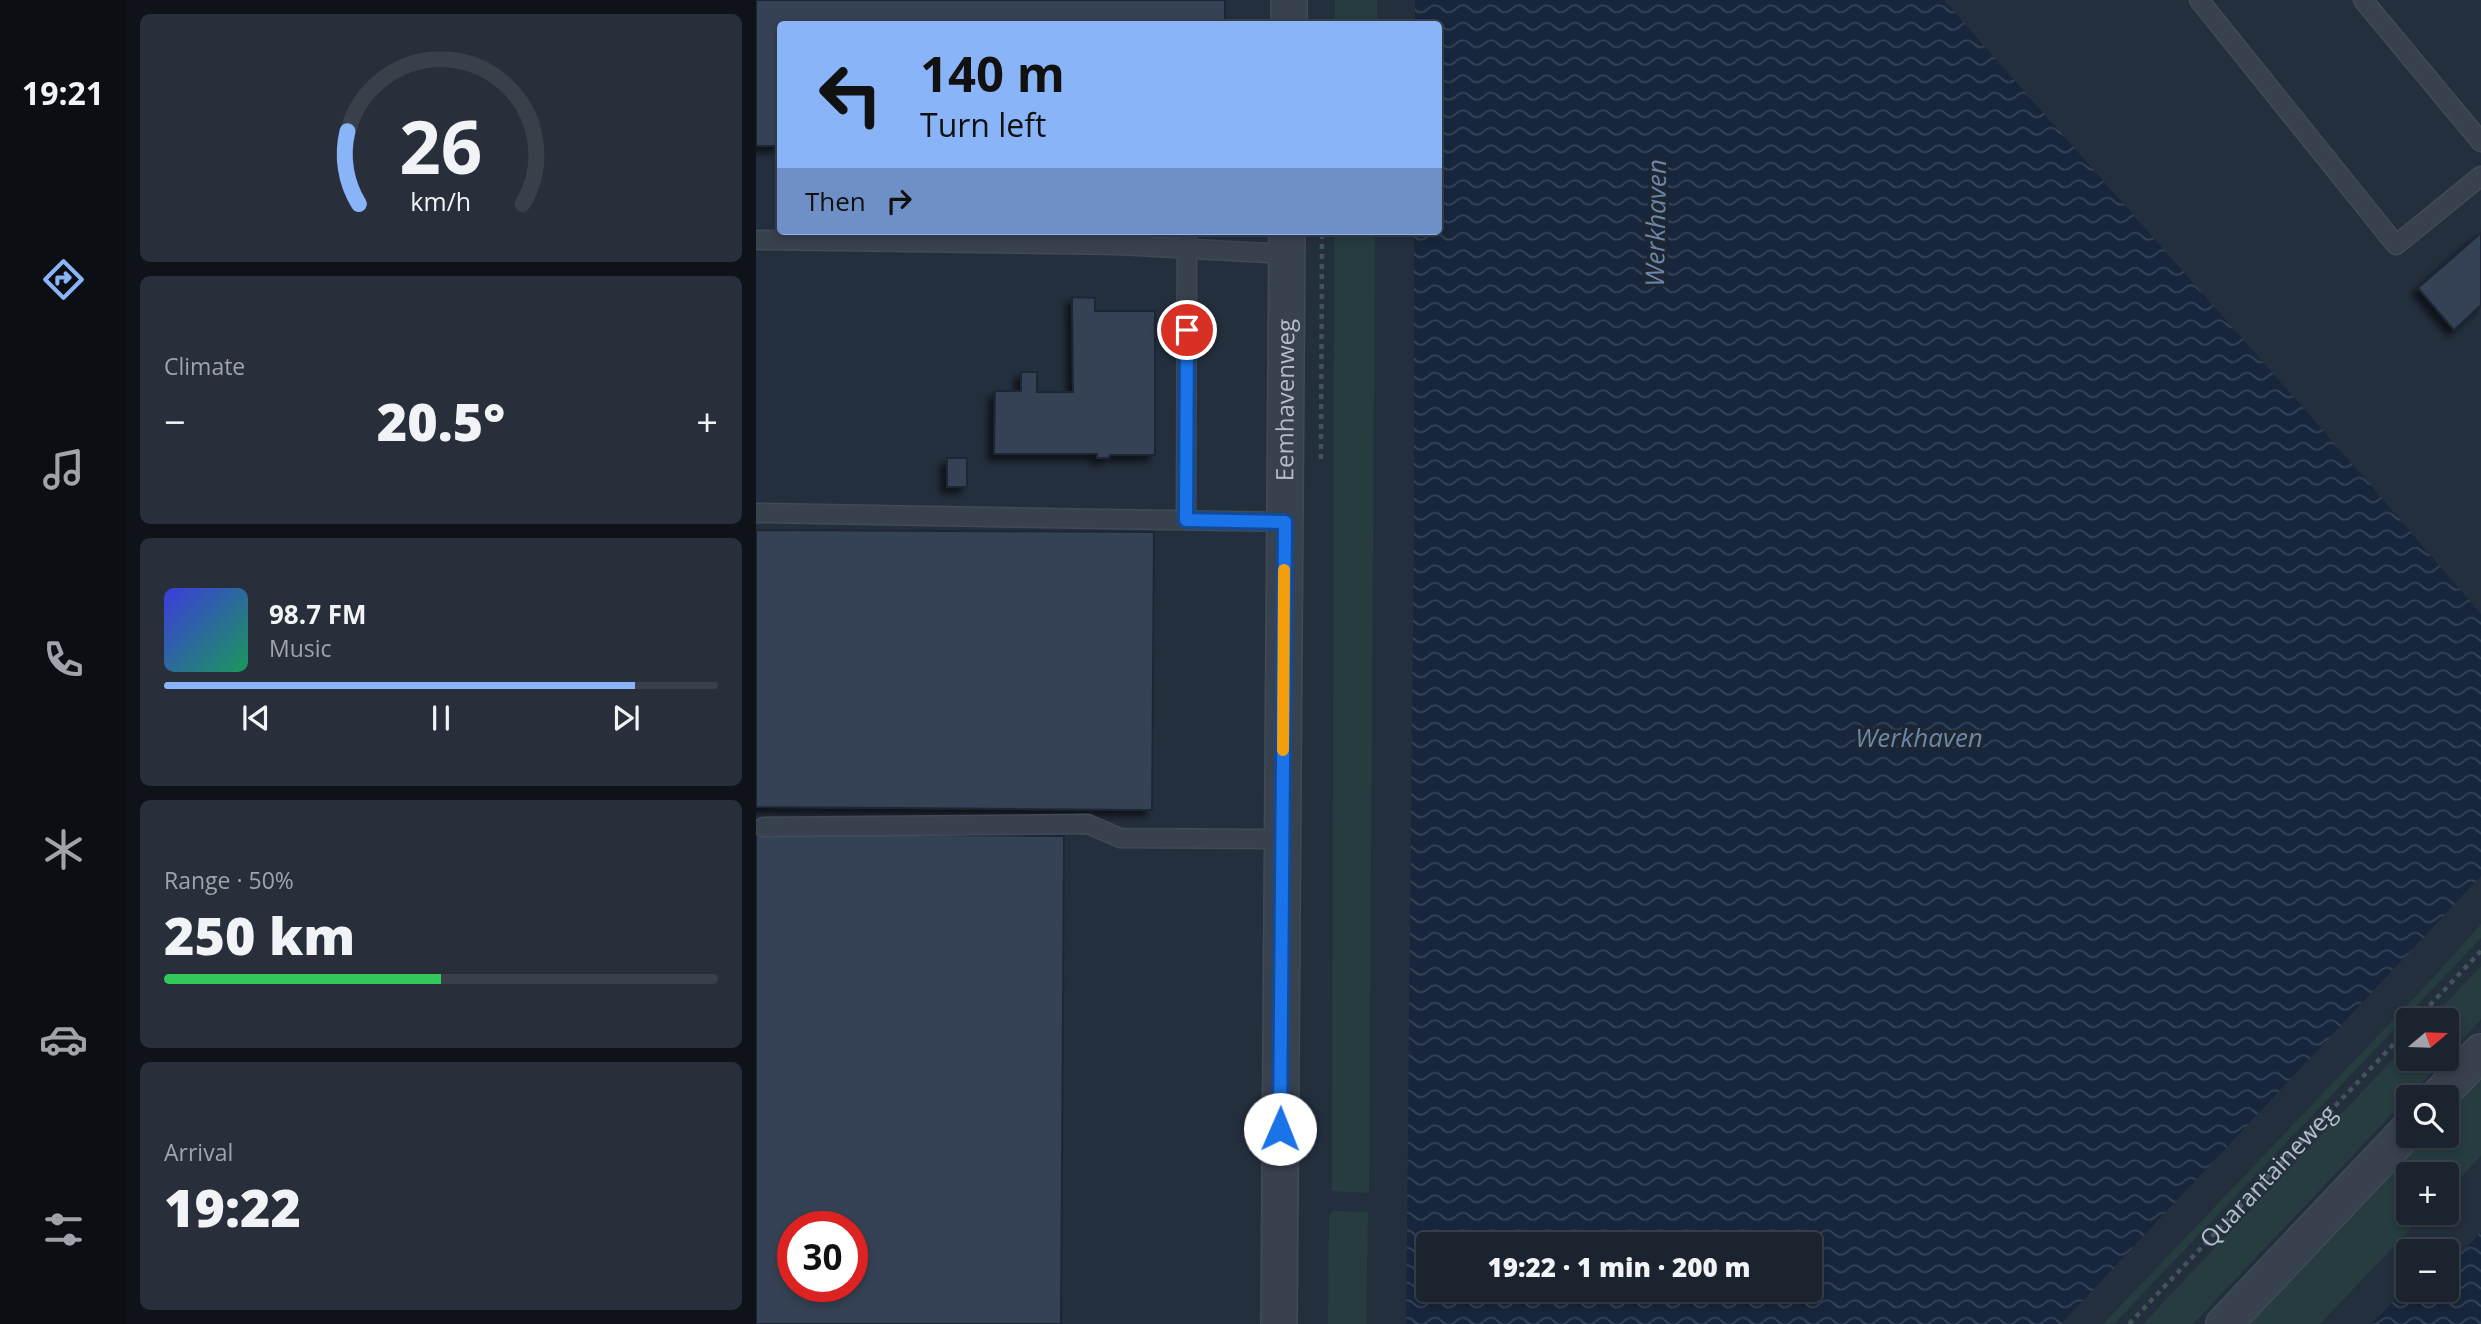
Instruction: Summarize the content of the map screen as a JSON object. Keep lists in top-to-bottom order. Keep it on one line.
{"streets":{"street":["Eemhavenweg"],"path":["Quarantaineweg"]},"water":["Werkhaven"],"north":"right","page":{"tabs":"19:21","turn":["140 m","Turn left"],"then":"Then","tile":["Climate",["Range · 50%","250 km"],["Arrival","19:22"]],"heat":["−","20.5°","+"],"song":["98.7 FM","Music"],"map_buttons":["+","−"],"limit":"30","trip":"19:22 · 1 min · 200 m","gauge":["26","km/h"]}}
